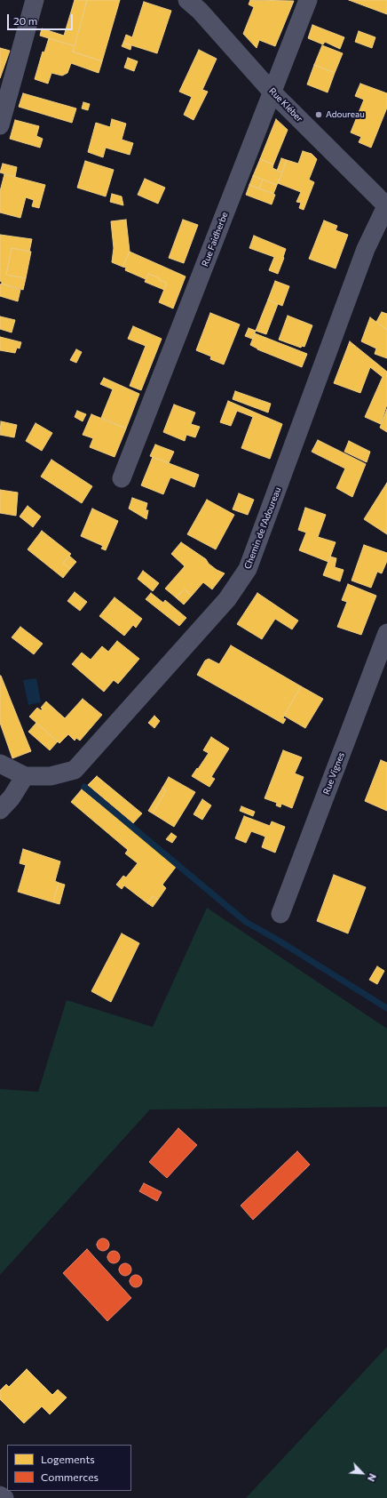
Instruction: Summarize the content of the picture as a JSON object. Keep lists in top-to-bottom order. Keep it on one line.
{"streets":{"street":["Rue Kléber","Rue Faidherbe","Chemin de l'Adoureau","Rue Vignes"]},"crossings":[["Rue Kléber","Rue Faidherbe"],["Rue Kléber","Chemin de l'Adoureau"]],"places":["Adoureau"],"legend":["Logements","Commerces"],"scale_bar":"20 m","north":"bottom right"}
